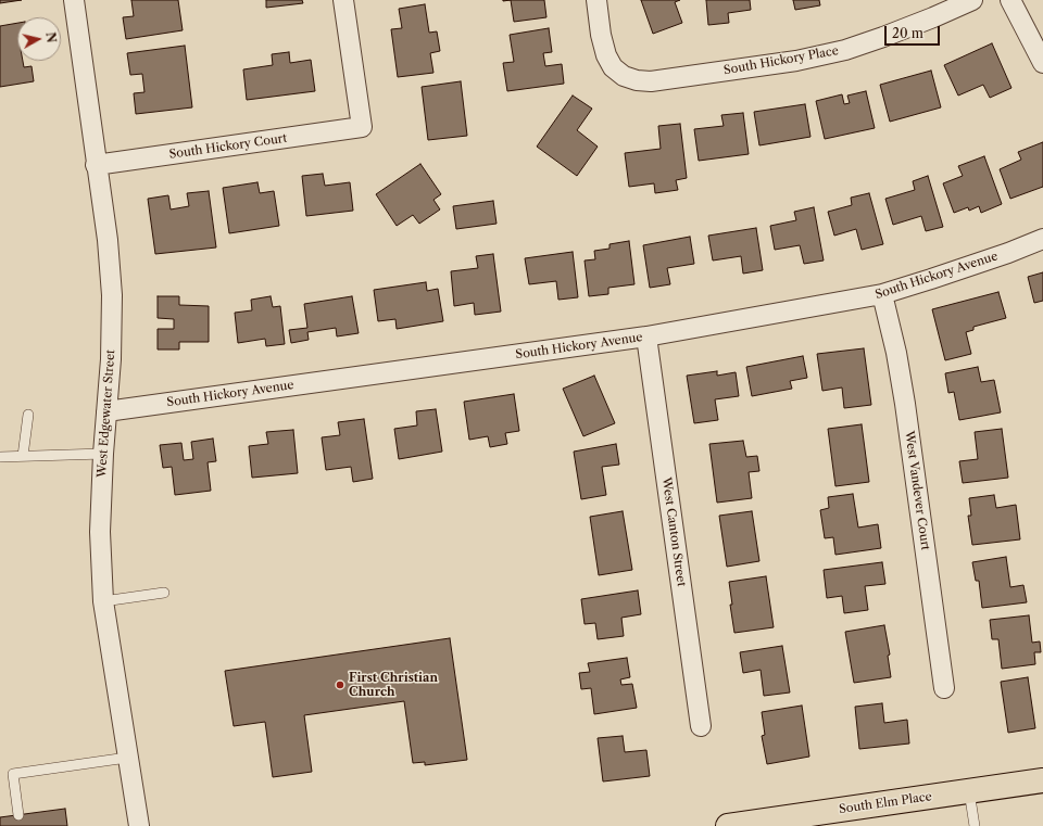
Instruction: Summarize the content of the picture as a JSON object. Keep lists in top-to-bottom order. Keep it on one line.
{"streets":{"main road":["South Elm Place"],"street":["South Hickory Place","South Hickory Court","South Hickory Avenue","West Edgewater Street","West Vandever Court","West Canton Street"]},"crossings":[["South Hickory Court","West Edgewater Street"],["South Hickory Avenue","West Edgewater Street"],["South Hickory Avenue","West Vandever Court"],["South Hickory Avenue","West Canton Street"]],"places":["First Christian Church"],"scale_bar":"20 m","north":"right"}
